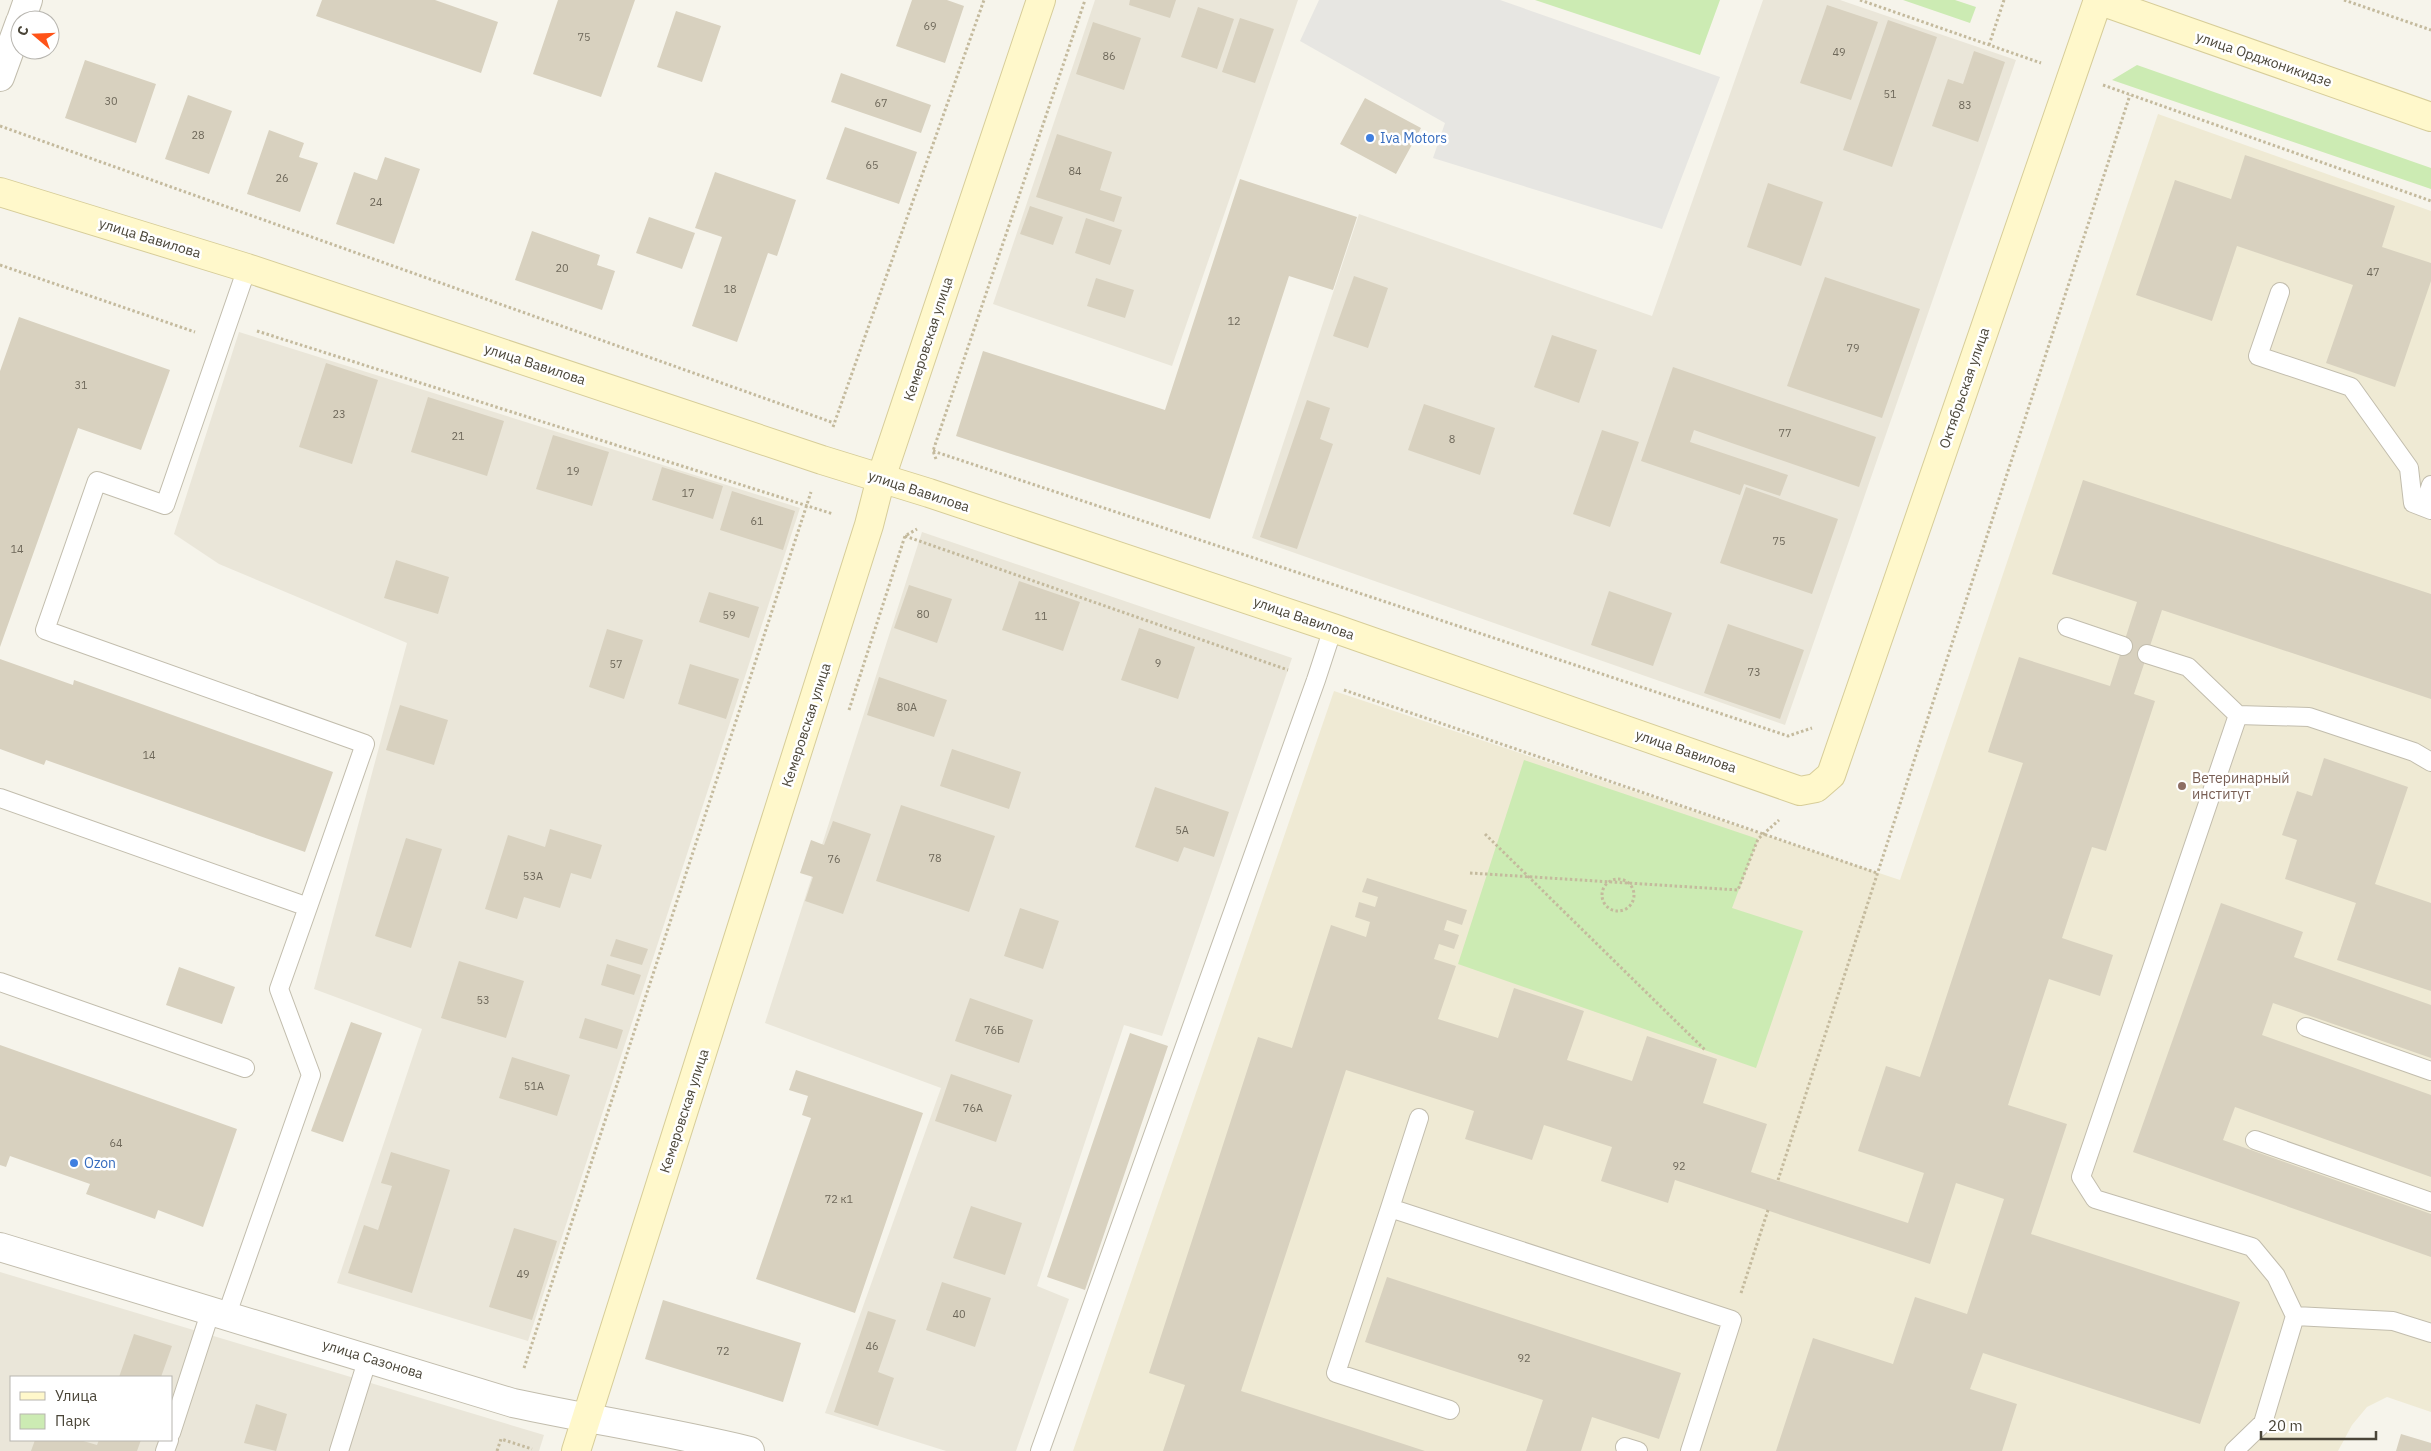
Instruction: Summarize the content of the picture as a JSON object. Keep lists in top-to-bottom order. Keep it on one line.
{"streets":{"street":["улица Орджоникидзе","улица Вавилова","Кемеровская улица","Октябрьская улица","улица Сазонова"]},"crossings":[["улица Орджоникидзе","Октябрьская улица"],["улица Вавилова","Кемеровская улица"],["улица Вавилова","Октябрьская улица"],["Кемеровская улица","улица Сазонова"]],"places":["Iva Motors","Ветеринарный институт","Ozon"],"house_numbers":["69","75","49","86","51","30","67","83","28","65","84","26","24","20","47","18","12","79","31","23","77","21","8","19","17","61","75","14","80","59","11","9","57","73","80А","14","5А","78","76","53А","53","76Б","51А","76А","64","92","72 к1","49","40","46","72","92"],"legend":["Улица","Парк"],"scale_bar":"20 m","north":"left"}
